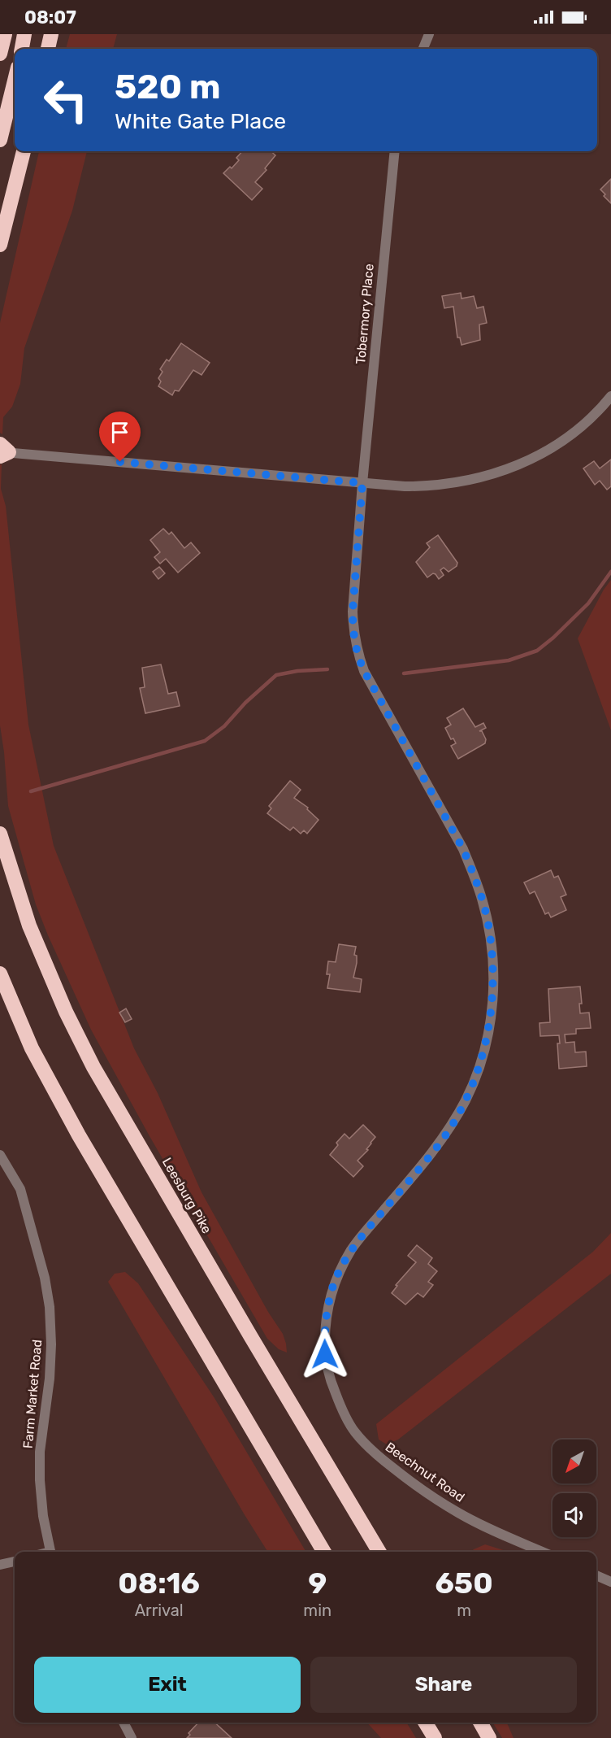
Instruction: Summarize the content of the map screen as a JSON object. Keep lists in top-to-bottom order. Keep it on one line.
{"streets":{"highway":["Leesburg Pike"],"street":["Tobermory Place","Farm Market Road","Beechnut Road"]},"crossings":[["Tobermory Place","Beechnut Road"]],"north":"bottom left","page":{"status":"08:07","turn":["520 m","White Gate Place"],"eta":["08:16","Arrival","9","min","650","m"],"buttons":["Exit","Share"]}}
